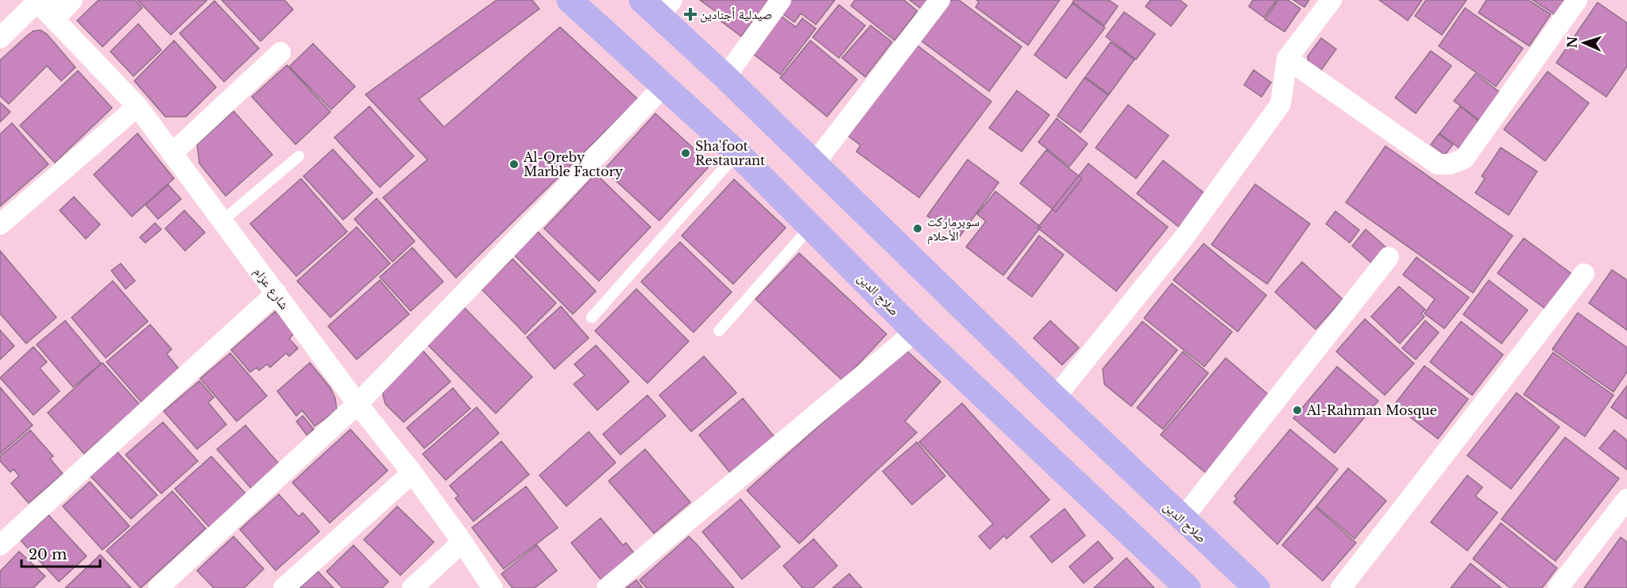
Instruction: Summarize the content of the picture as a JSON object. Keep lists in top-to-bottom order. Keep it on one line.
{"streets":{"highway":["صلاح الدين"],"street":["شارع عزام"]},"places":{"health":["صيدلية أجنادين"],"other":["Sha'foot Restaurant","Al-Qreby Marble Factory","سوبرماركت الأحلام","Al-Rahman Mosque"]},"scale_bar":"20 m","north":"left"}
